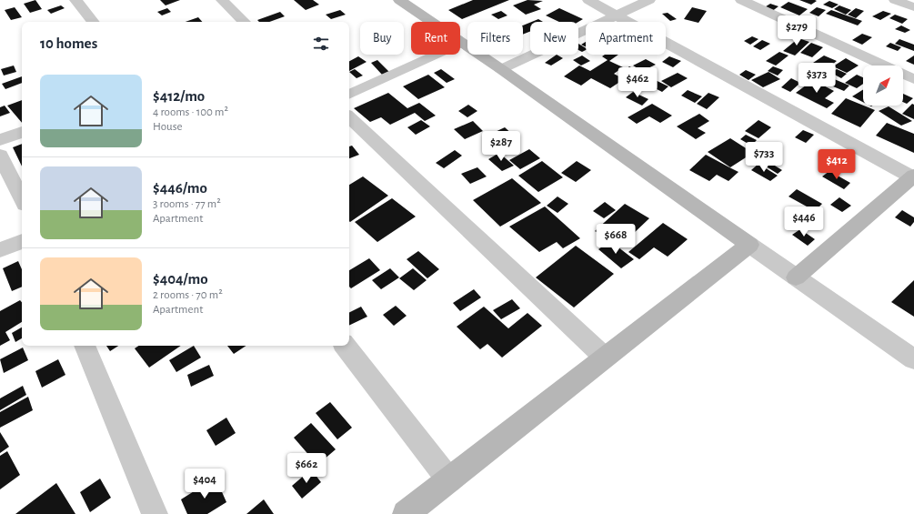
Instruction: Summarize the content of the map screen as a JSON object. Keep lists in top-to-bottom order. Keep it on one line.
{"north":"top right","page":{"price":["$279","$373","$462","$287","$733","$412","$446","$668","$662","$404"],"chip":["Buy","Rent","Filters","New","Apartment"],"heading":"10 homes","list":[{"name":"$412/mo","note":"4 rooms · 100 m² · House"},{"name":"$446/mo","note":"3 rooms · 77 m² · Apartment"},{"name":"$404/mo","note":"2 rooms · 70 m² · Apartment"}]}}
